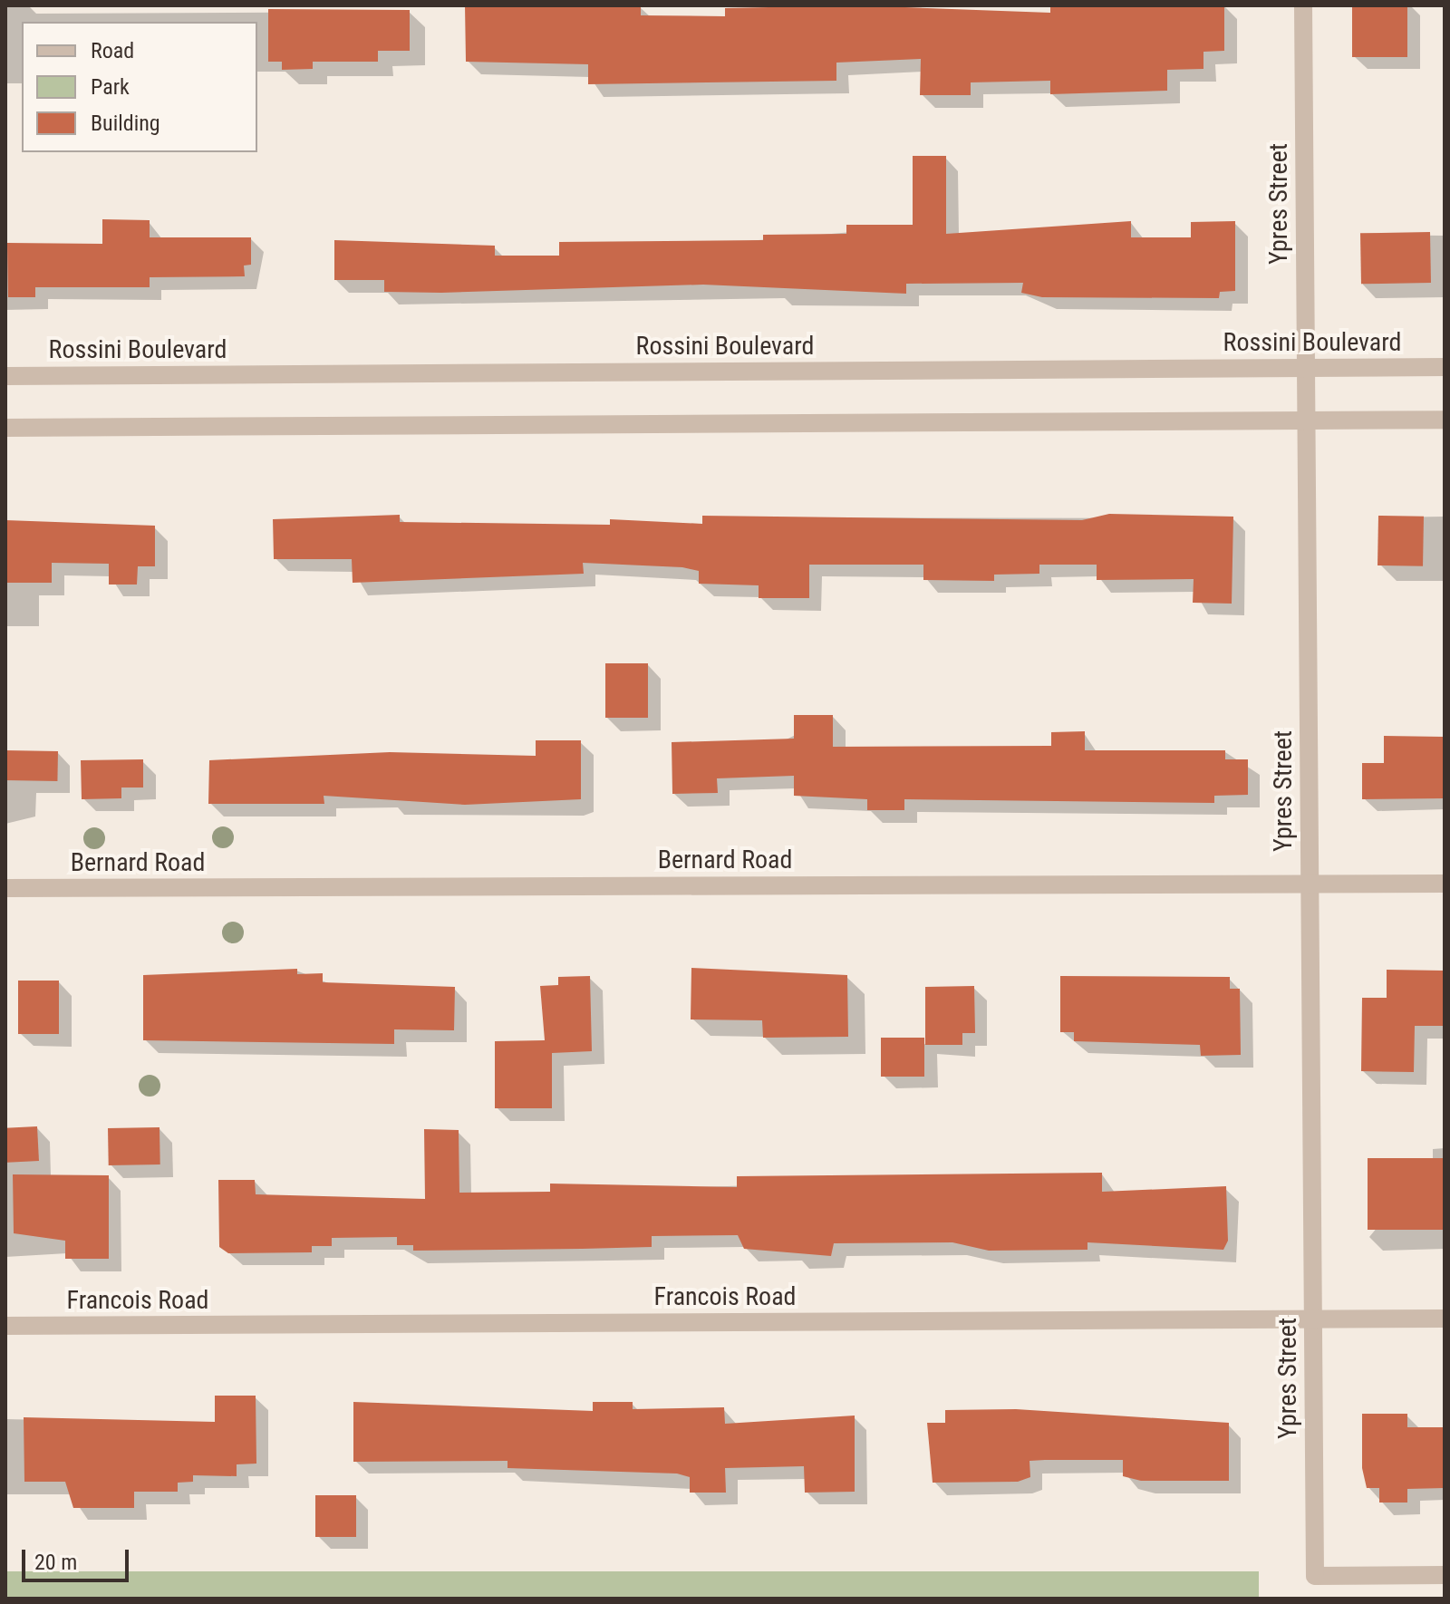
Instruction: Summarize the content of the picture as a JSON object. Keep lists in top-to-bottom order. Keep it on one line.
{"streets":{"street":["Ypres Street","Rossini Boulevard","Bernard Road","Francois Road"]},"crossings":[["Ypres Street","Rossini Boulevard"],["Ypres Street","Bernard Road"],["Ypres Street","Francois Road"]],"legend":["Road","Park","Building"],"scale_bar":"20 m"}
